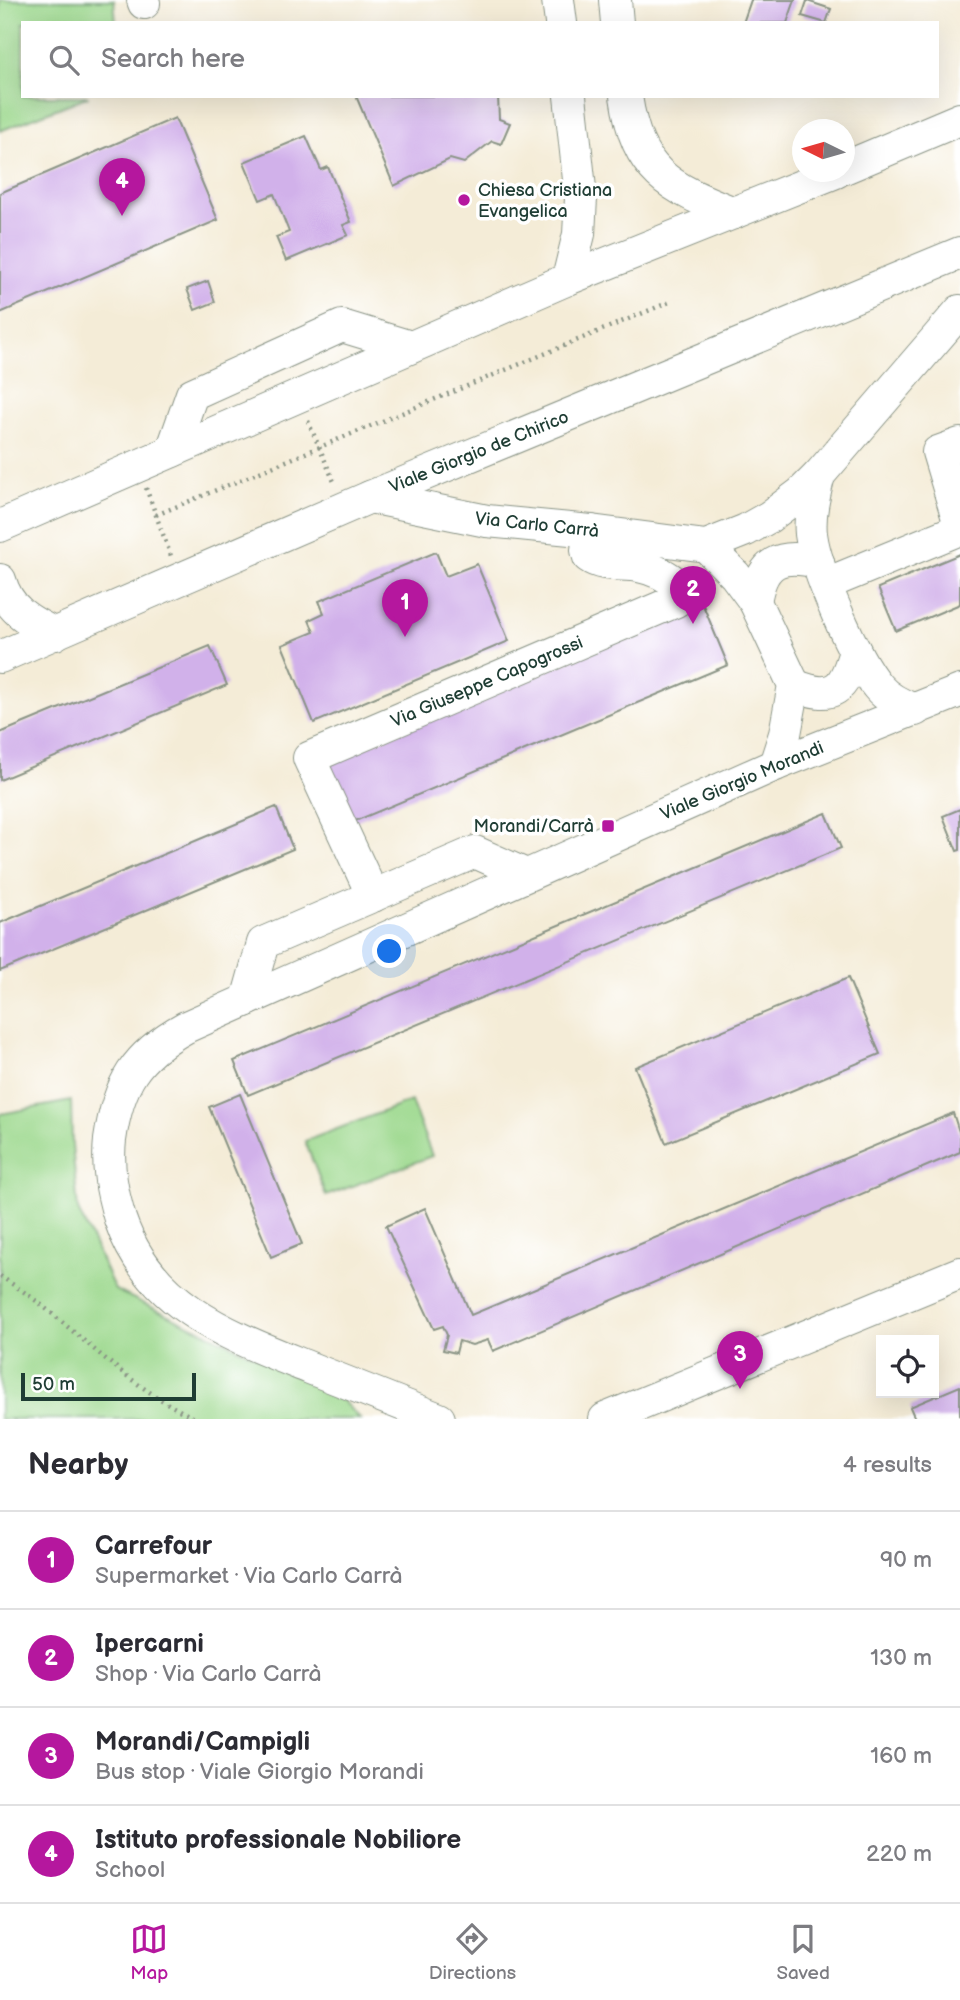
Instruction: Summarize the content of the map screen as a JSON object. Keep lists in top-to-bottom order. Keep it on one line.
{"streets":{"street":["Viale Giorgio de Chirico","Via Carlo Carrà","Via Giuseppe Capogrossi","Viale Giorgio Morandi"]},"crossings":[["Viale Giorgio de Chirico","Via Carlo Carrà"],["Via Carlo Carrà","Via Giuseppe Capogrossi"]],"places":{"other":["Chiesa Cristiana Evangelica"],"transit":["Morandi/Carrà"]},"scale_bar":"50 m","north":"left","page":{"search":"Search here","pins":["4","2","1","3"],"scale":"50 m","heading":["Nearby","4 results"],"list":[{"mark":"1","name":"Carrefour","note":"Supermarket · Via Carlo Carrà","value":"90 m"},{"mark":"2","name":"Ipercarni","note":"Shop · Via Carlo Carrà","value":"130 m"},{"mark":"3","name":"Morandi/Campigli","note":"Bus stop · Viale Giorgio Morandi","value":"160 m"},{"mark":"4","name":"Istituto professionale Nobiliore","note":"School","value":"220 m"}],"nav":["Map","Directions","Saved"]}}
